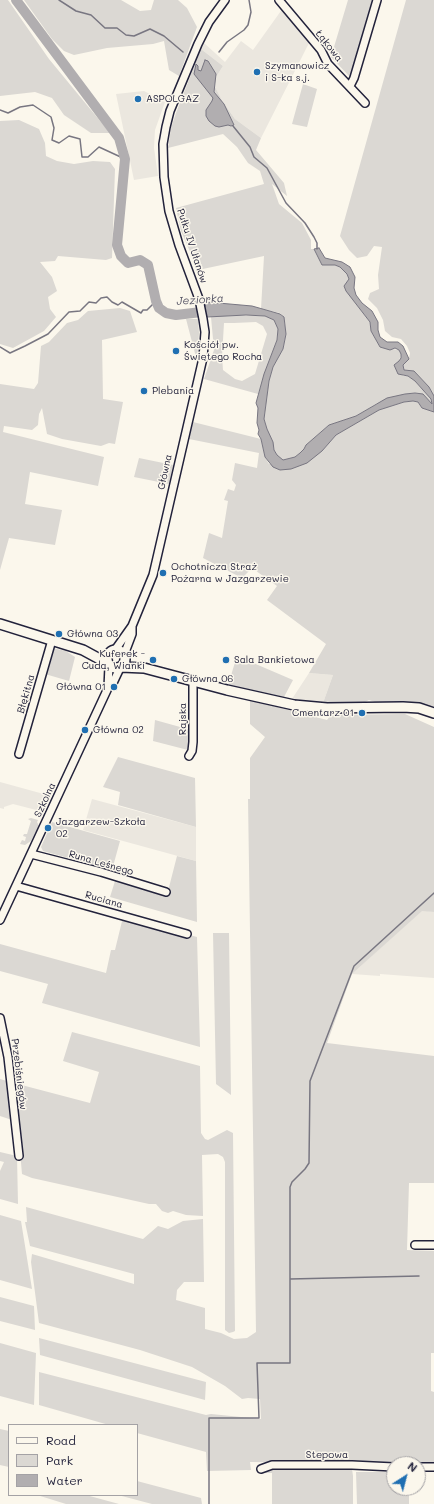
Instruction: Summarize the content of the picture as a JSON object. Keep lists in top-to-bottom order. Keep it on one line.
{"streets":{"street":["Łąkowa","Pułku IV Ułanów","Główna","Błękitna","Rajska","Szkolna","Runa Leśnego","Ruciana","Przebiśniegów","Stepowa"]},"crossings":[["Pułku IV Ułanów","Główna"],["Główna","Szkolna"],["Szkolna","Runa Leśnego"],["Szkolna","Ruciana"]],"water":["Jeziorka"],"places":["Szymanowicz i S-ka s.j.","ASPOLGAZ","Kościół pw. Świętego Rocha","Plebania","Ochotnicza Straż Pożarna w Jazgarzewie","Główna 03","Kuferek - Cuda, Wianki","Sala Bankietowa","Główna 06","Główna 01","Cmentarz 01","Główna 02","Jazgarzew-Szkoła 02"],"legend":["Road","Park","Water"],"north":"top right"}
